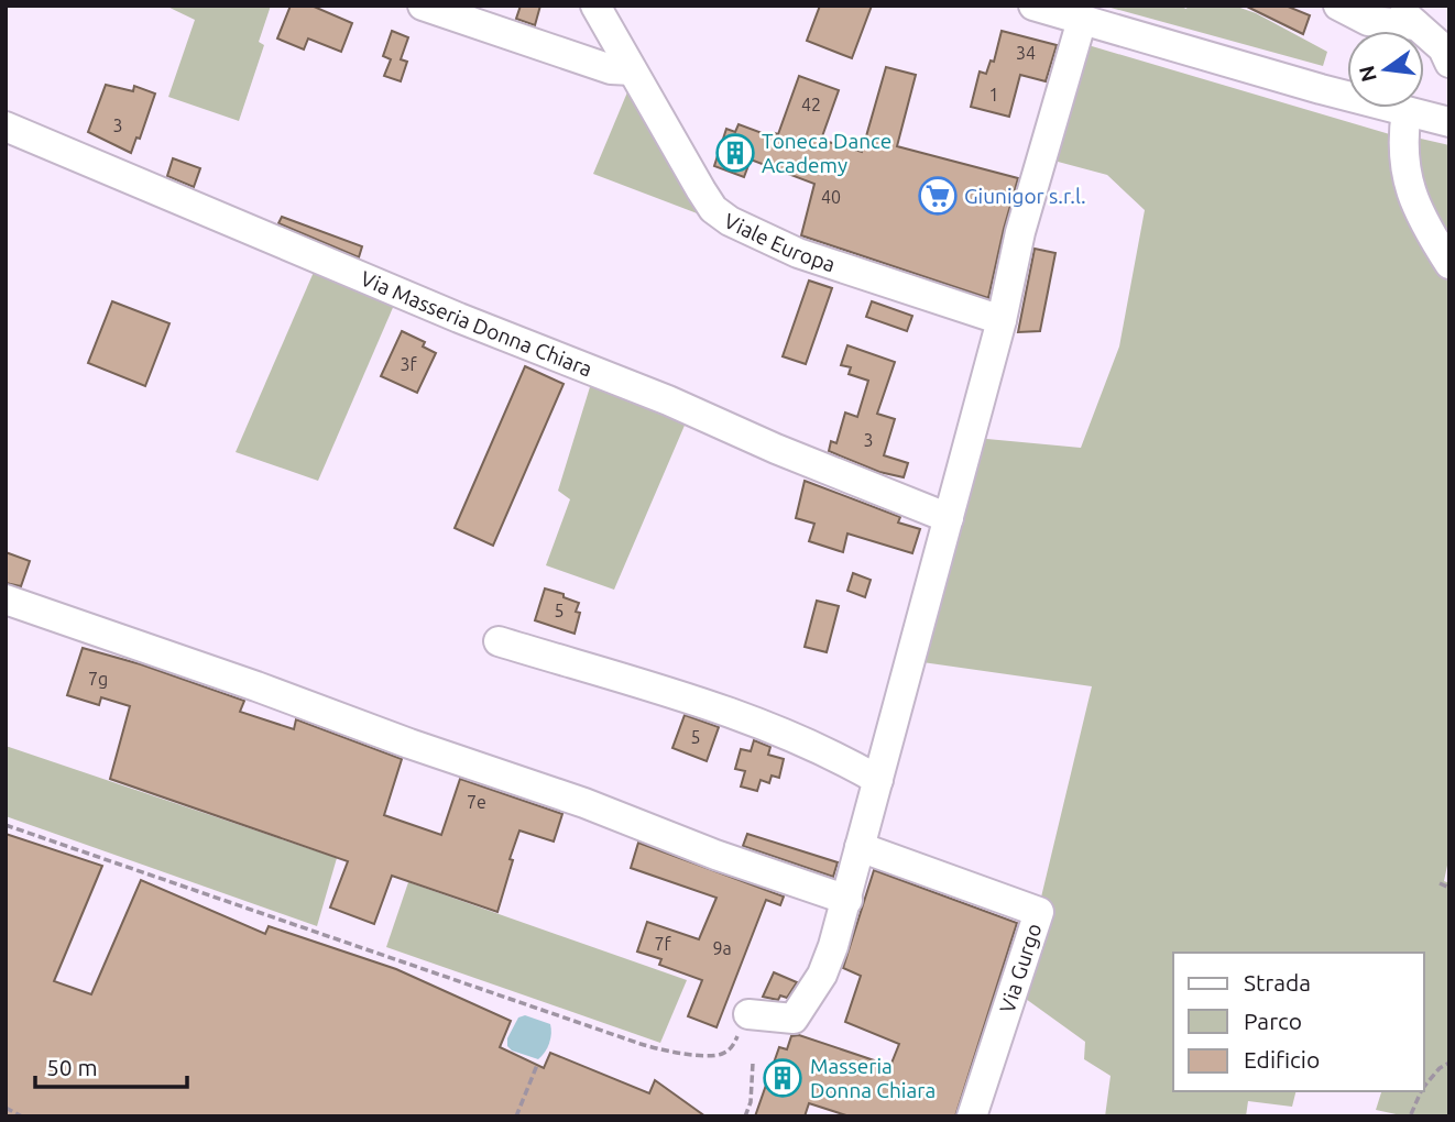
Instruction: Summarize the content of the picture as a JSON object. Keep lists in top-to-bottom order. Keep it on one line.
{"streets":{"street":["Viale Europa","Via Masseria Donna Chiara","Via Gurgo"]},"places":{"building":["Toneca Dance Academy","Masseria Donna Chiara"],"supermarket":["Giunigor s.r.l."]},"house_numbers":["34","1","42","3","40","3f","3","5","7g","5","7e","7f","9a"],"legend":["Strada","Parco","Edificio"],"scale_bar":"50 m","north":"left"}
